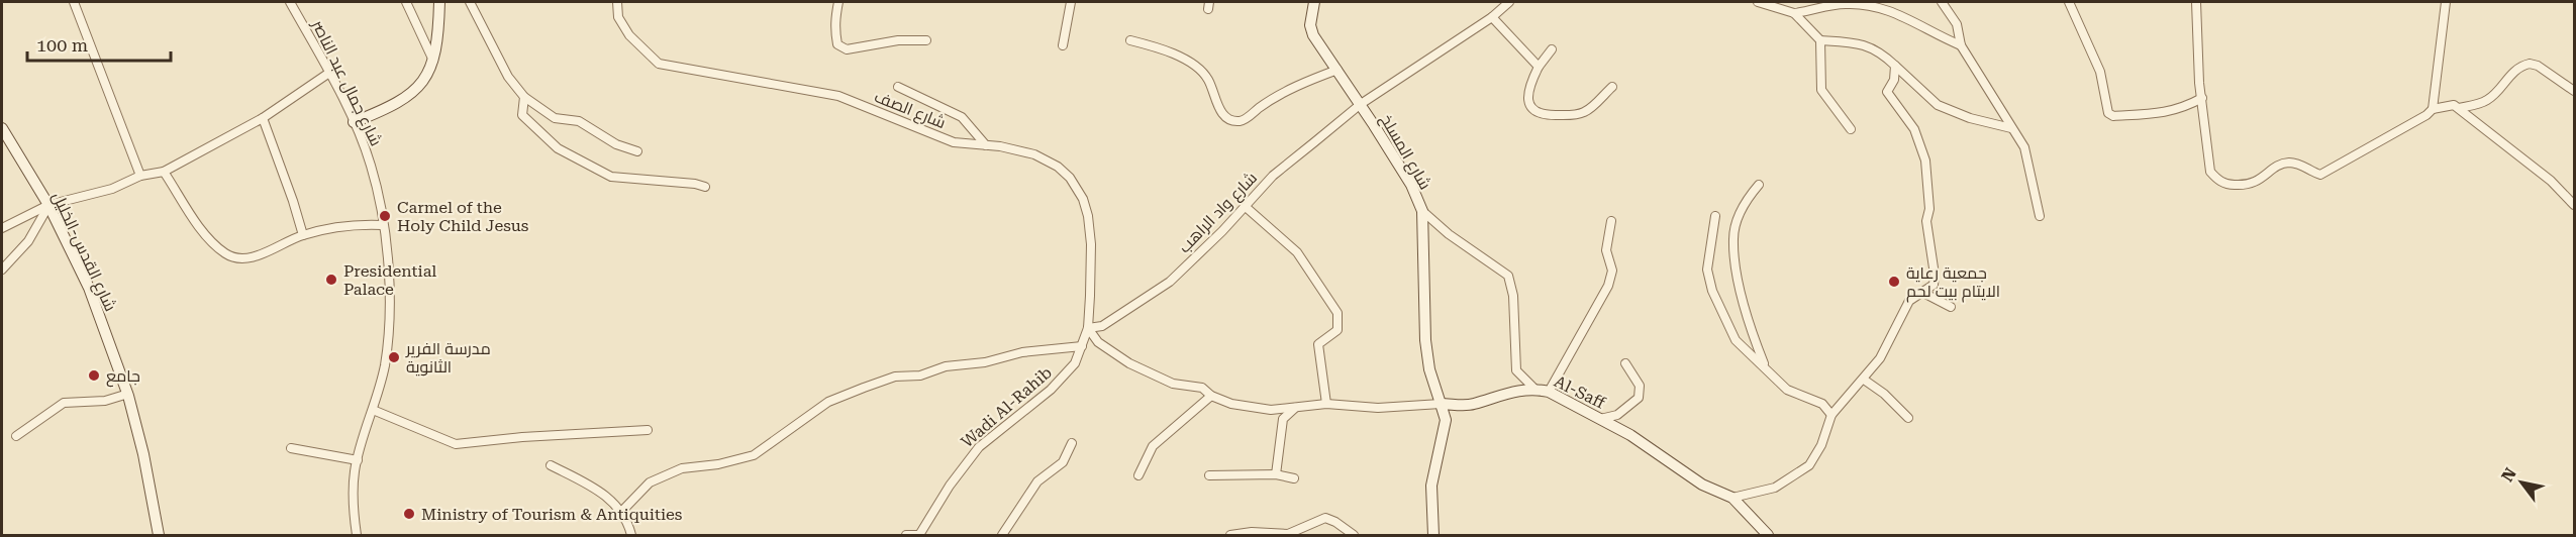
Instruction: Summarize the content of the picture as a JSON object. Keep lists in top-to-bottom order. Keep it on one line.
{"streets":{"street":["شارع جمال عبد الناصر","شارع الصف","شارع المسلخ","شارع واد الراهب","شارع القدس-الخليل","Al-Saff","Wadi Al-Rahib"]},"crossings":[["شارع الصف","شارع واد الراهب"],["شارع الصف","Wadi Al-Rahib"],["شارع المسلخ","شارع واد الراهب"],["شارع المسلخ","Al-Saff"],["شارع واد الراهب","Wadi Al-Rahib"]],"places":["Carmel of the Holy Child Jesus","Presidential Palace","جمعية رعاية الايتام بيت لحم","مدرسة الفرير الثانوية","جامع","Ministry of Tourism & Antiquities"],"scale_bar":"100 m","north":"top left"}
